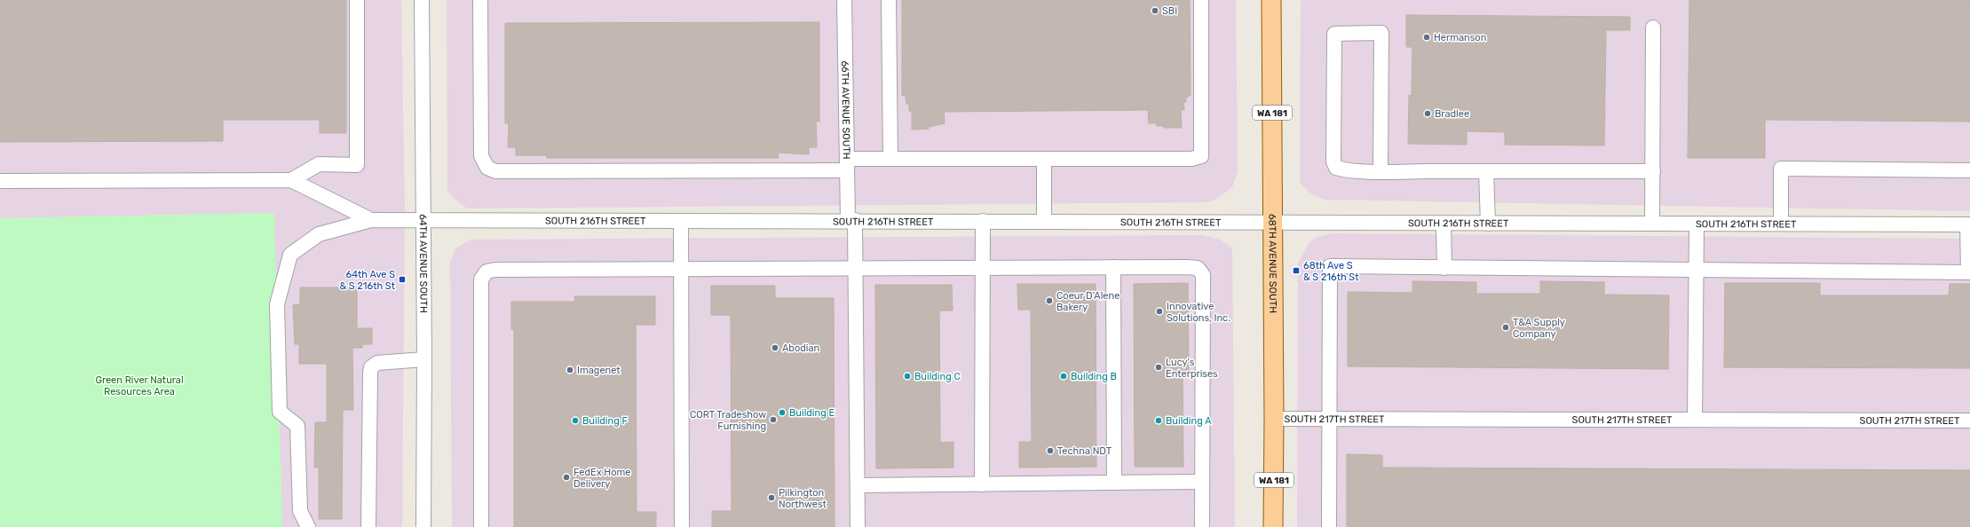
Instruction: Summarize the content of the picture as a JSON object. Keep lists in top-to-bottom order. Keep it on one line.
{"streets":{"main road":["WA 181","68TH AVENUE SOUTH"],"street":["66TH AVENUE SOUTH","SOUTH 216TH STREET","64TH AVENUE SOUTH","SOUTH 217TH STREET"]},"crossings":[["66TH AVENUE SOUTH","SOUTH 216TH STREET"],["SOUTH 216TH STREET","64TH AVENUE SOUTH"],["SOUTH 216TH STREET","68TH AVENUE SOUTH"],["68TH AVENUE SOUTH","SOUTH 217TH STREET"]],"parks":["Green River Natural Resources Area"],"places":{"other":["SBI","Hermanson","Bradlee","Coeur D'Alene Bakery","Innovative Solutions, Inc.","T&A Supply Company","Abodian","Lucy's Enterprises","Imagenet","Building C","Building B","Building E","CORT Tradeshow Furnishing","Building F","Building A","Techna NDT","FedEx Home Delivery","Pilkington Northwest"],"transit":["68th Ave S & S 216th St","64th Ave S & S 216th St"]}}
